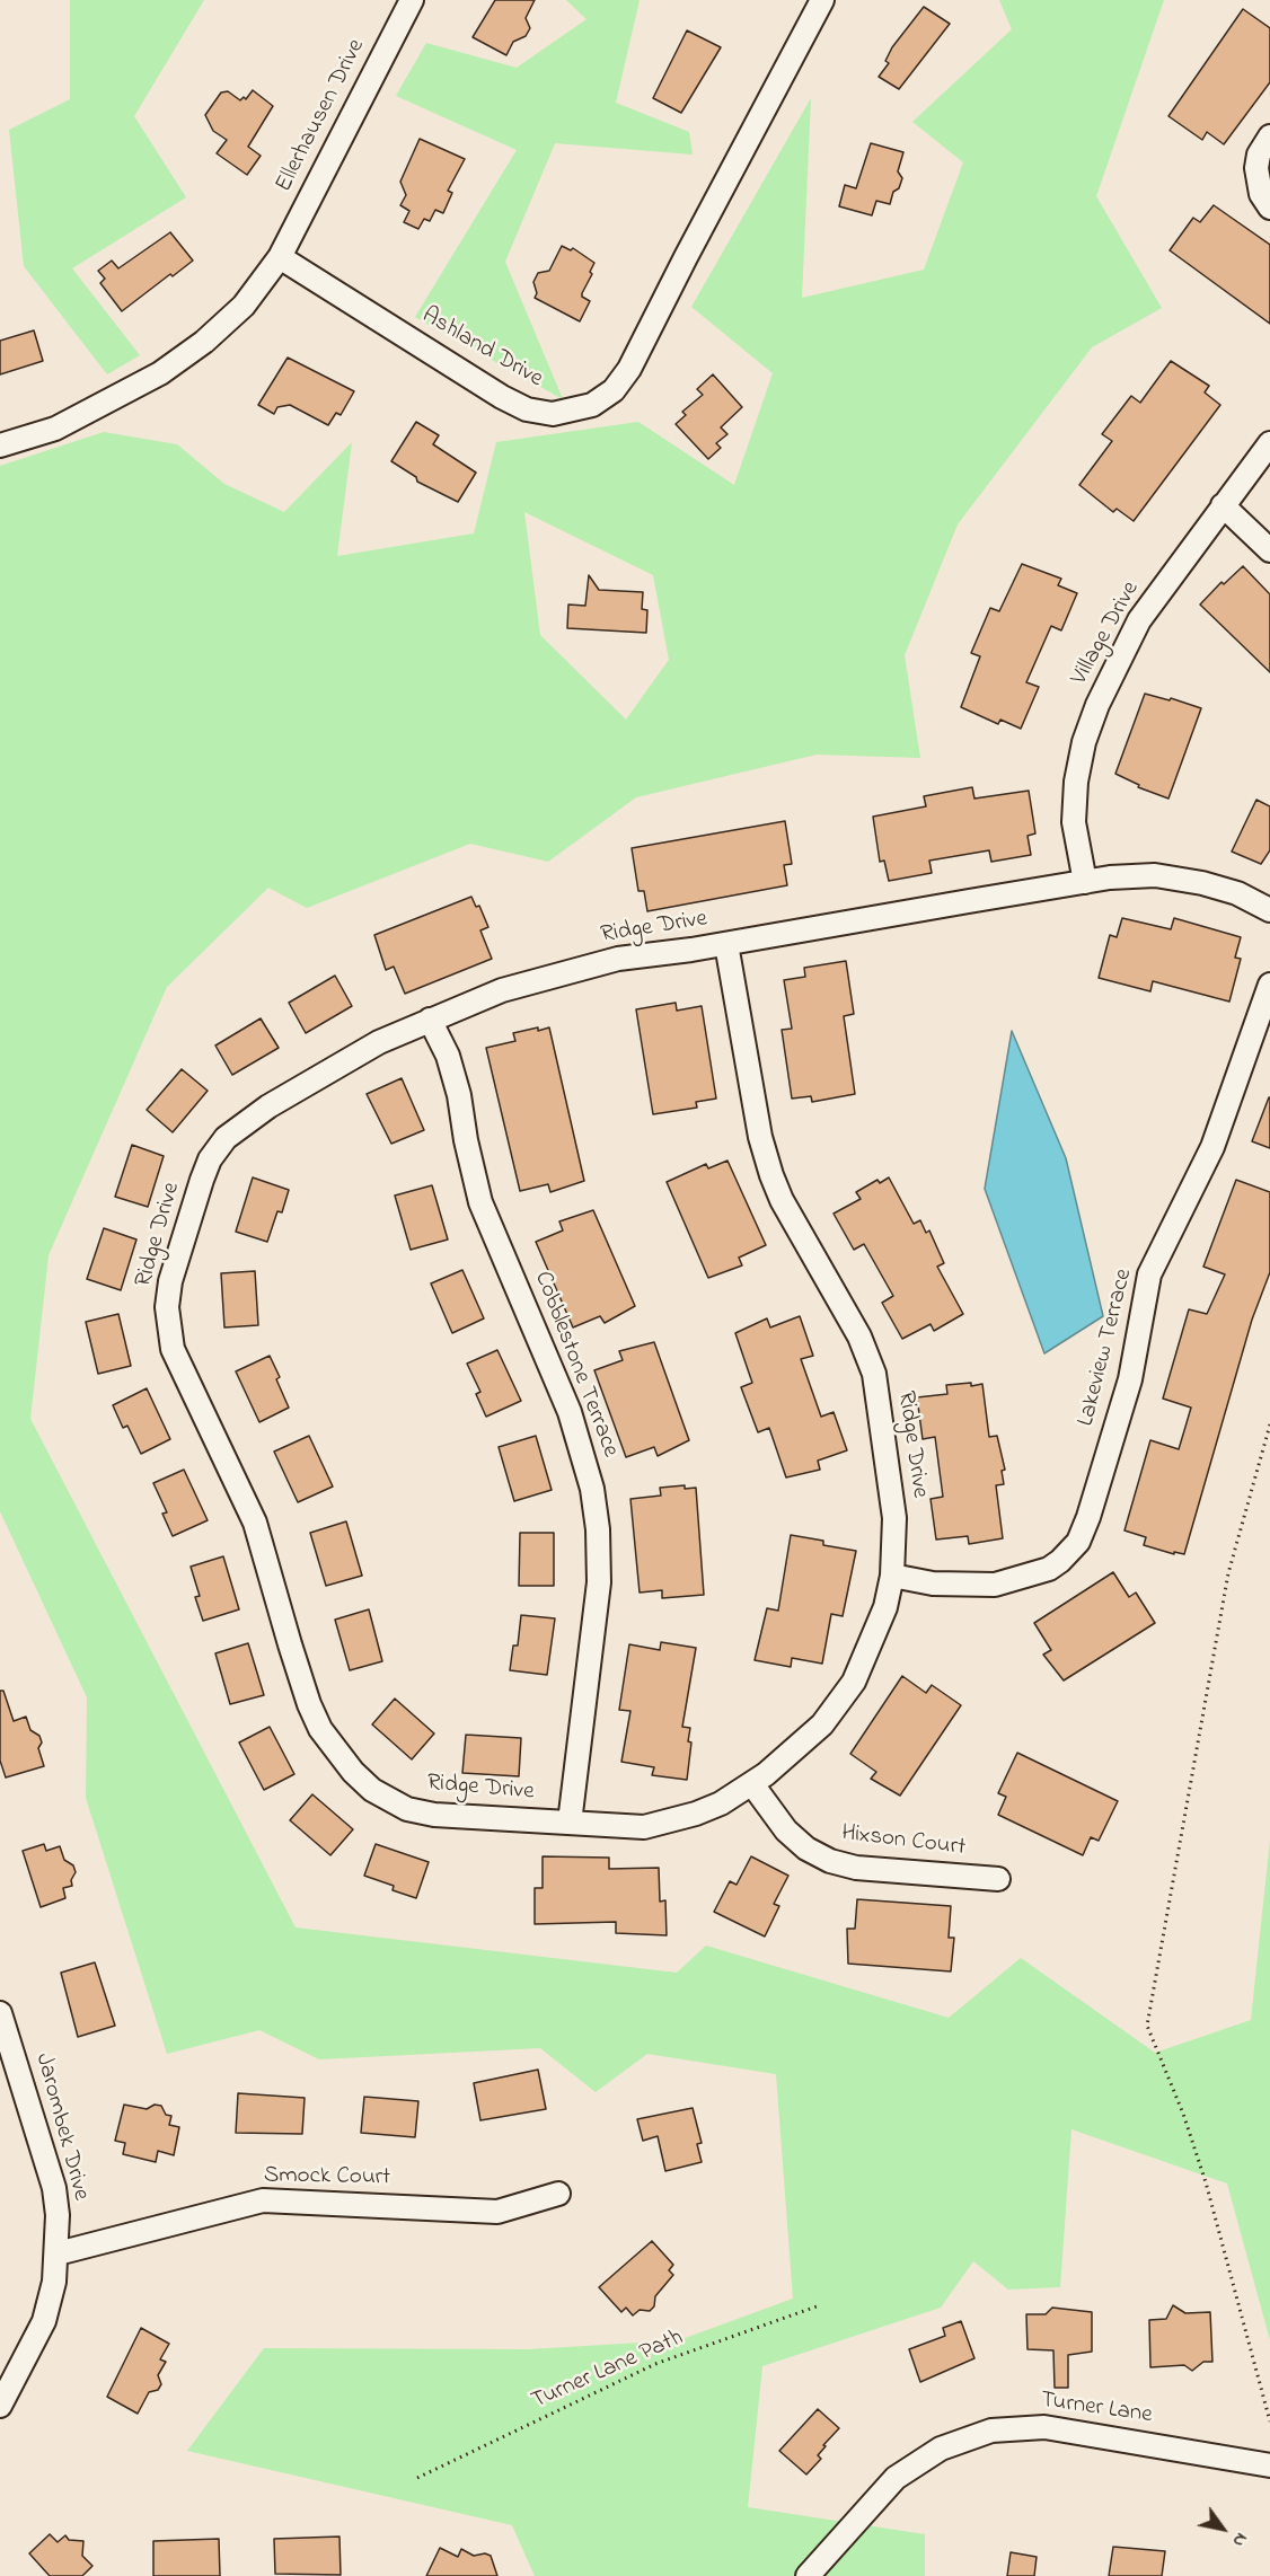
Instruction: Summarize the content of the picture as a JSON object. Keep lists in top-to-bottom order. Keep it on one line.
{"streets":{"street":["Ellerhausen Drive","Ashland Drive","Village Drive","Ridge Drive","Lakeview Terrace","Cobblestone Terrace","Hixson Court","Jarombek Drive","Smock Court","Turner Lane"],"path":["Turner Lane Path"]},"crossings":[["Ellerhausen Drive","Ashland Drive"],["Village Drive","Ridge Drive"],["Ridge Drive","Lakeview Terrace"],["Ridge Drive","Cobblestone Terrace"],["Ridge Drive","Hixson Court"],["Jarombek Drive","Smock Court"]],"north":"bottom right"}
